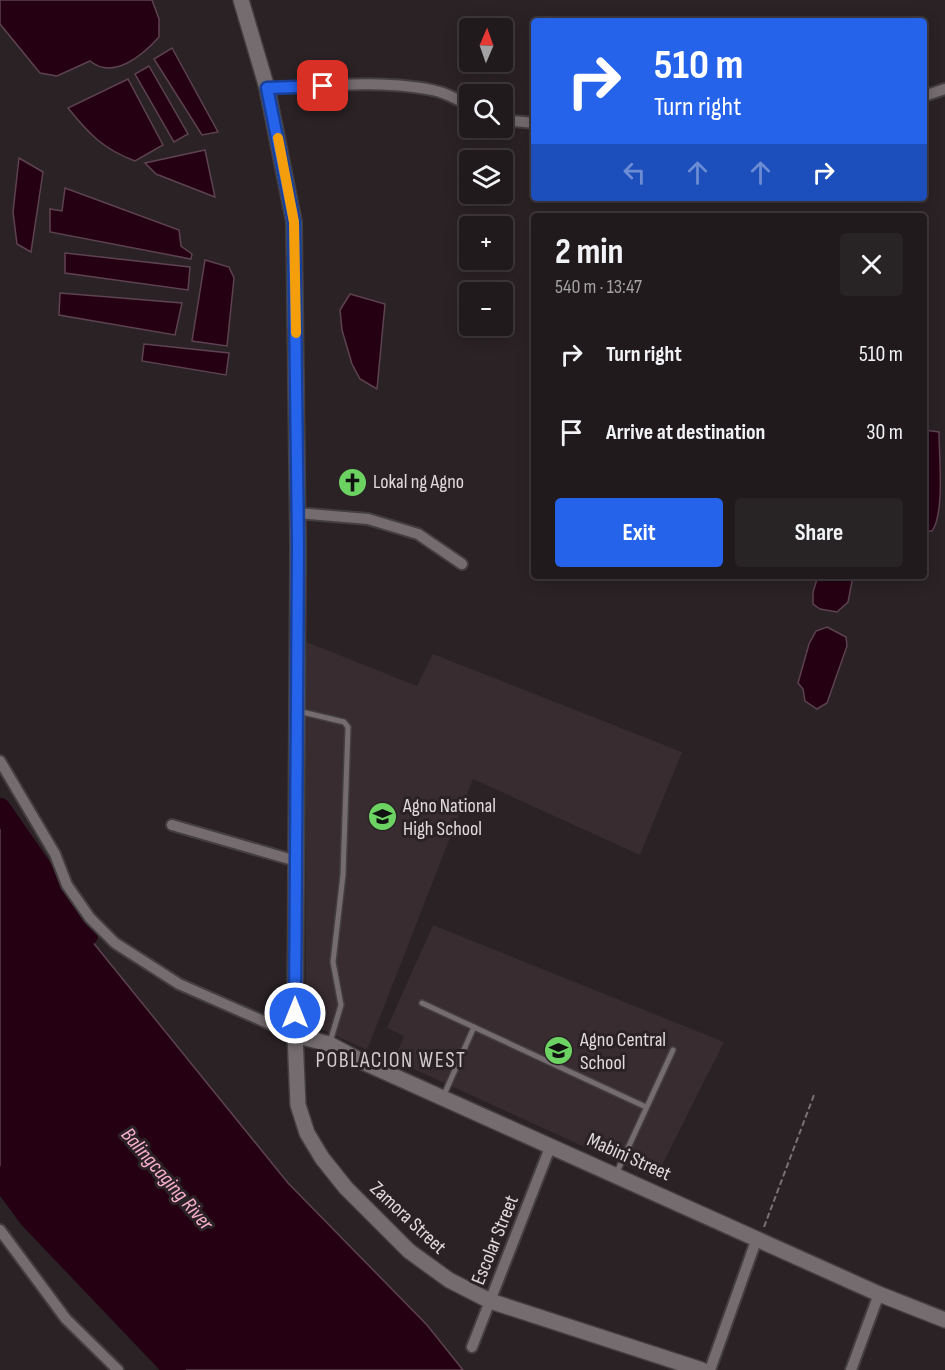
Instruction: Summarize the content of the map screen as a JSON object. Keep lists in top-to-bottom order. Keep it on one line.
{"streets":{"street":["Mabini Street","Zamora Street","Escolar Street"]},"crossings":[["Mabini Street","Zamora Street"],["Mabini Street","Escolar Street"],["Zamora Street","Escolar Street"]],"districts":["POBLACION WEST"],"water":["Balingcaging River"],"places":{"church":["Lokal ng Agno"],"school or university":["Agno National High School","Agno Central School"]},"north":"top","page":{"map_buttons":["+","−"],"turn":["510 m","Turn right"],"heading":["2 min","540 m · 13:47"],"list":[{"name":"Turn right","value":"510 m"},{"name":"Arrive at destination","value":"30 m"}],"buttons":["Exit","Share"]}}
